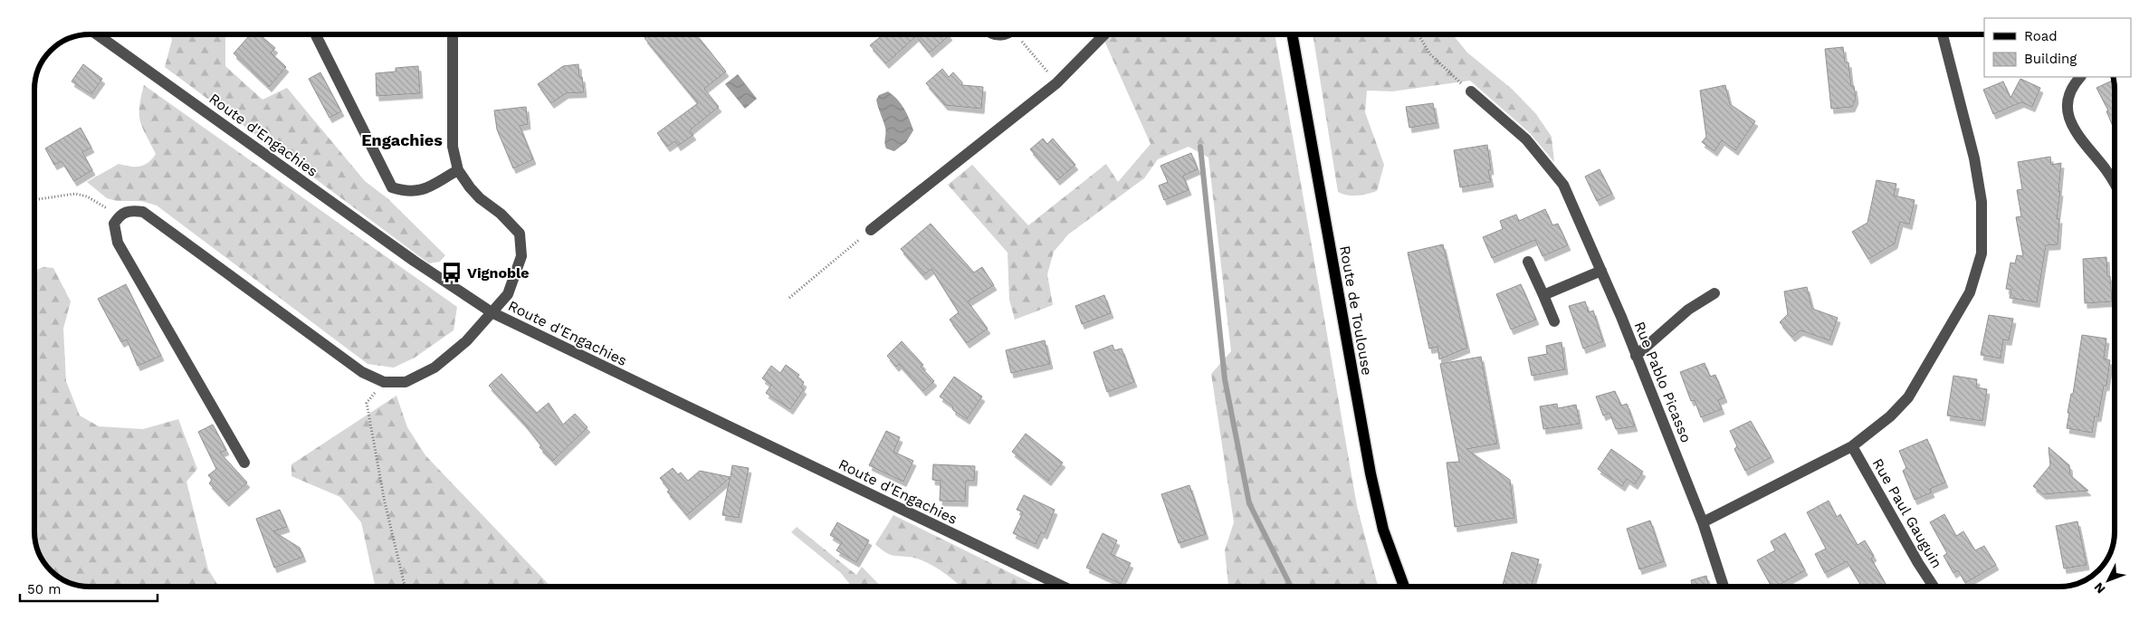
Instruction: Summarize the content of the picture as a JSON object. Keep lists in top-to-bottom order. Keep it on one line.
{"streets":{"main road":["Route de Toulouse"],"street":["Route d'Engachies","Rue Pablo Picasso","Rue Paul Gauguin"]},"districts":["Engachies"],"places":{"bus stop":["Vignoble"]},"legend":["Road","Building"],"scale_bar":"50 m","north":"bottom left"}
